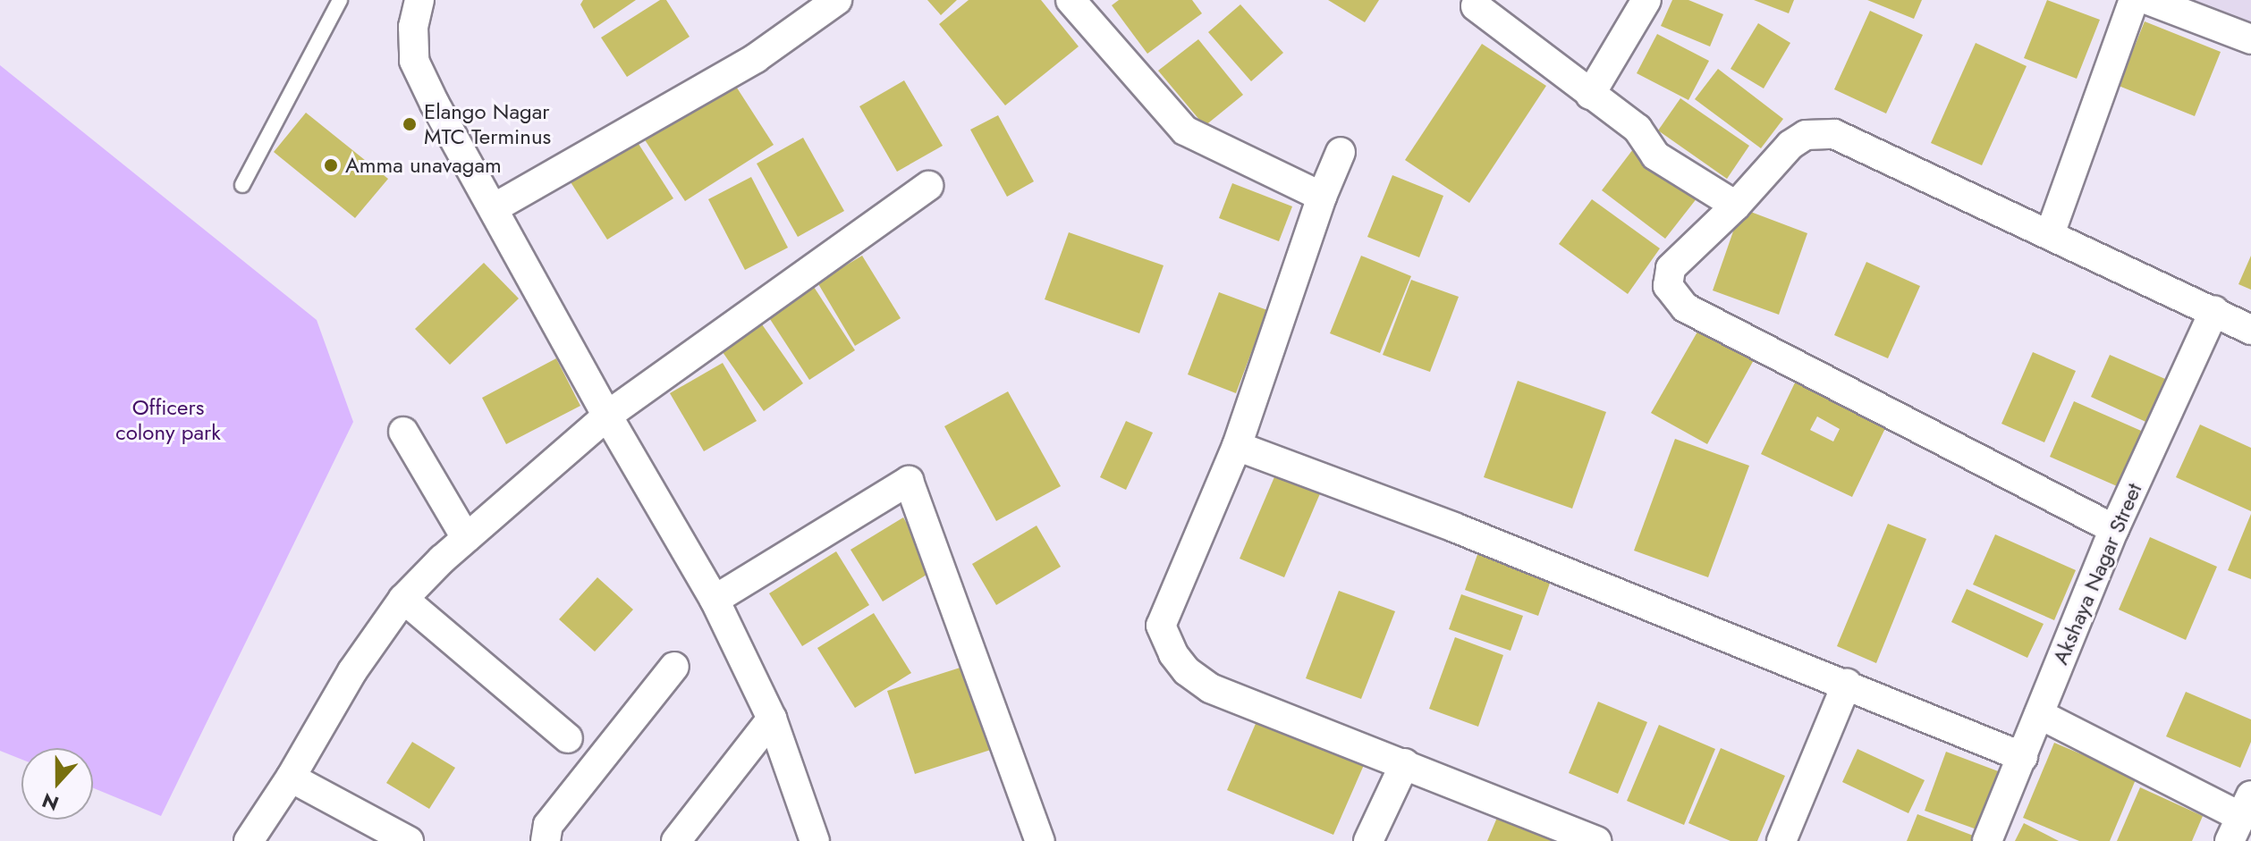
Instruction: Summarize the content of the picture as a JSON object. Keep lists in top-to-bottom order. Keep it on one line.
{"streets":{"street":["Akshaya Nagar Street"]},"parks":["Officers colony park"],"places":["Elango Nagar MTC Terminus","Amma unavagam"],"north":"bottom"}
